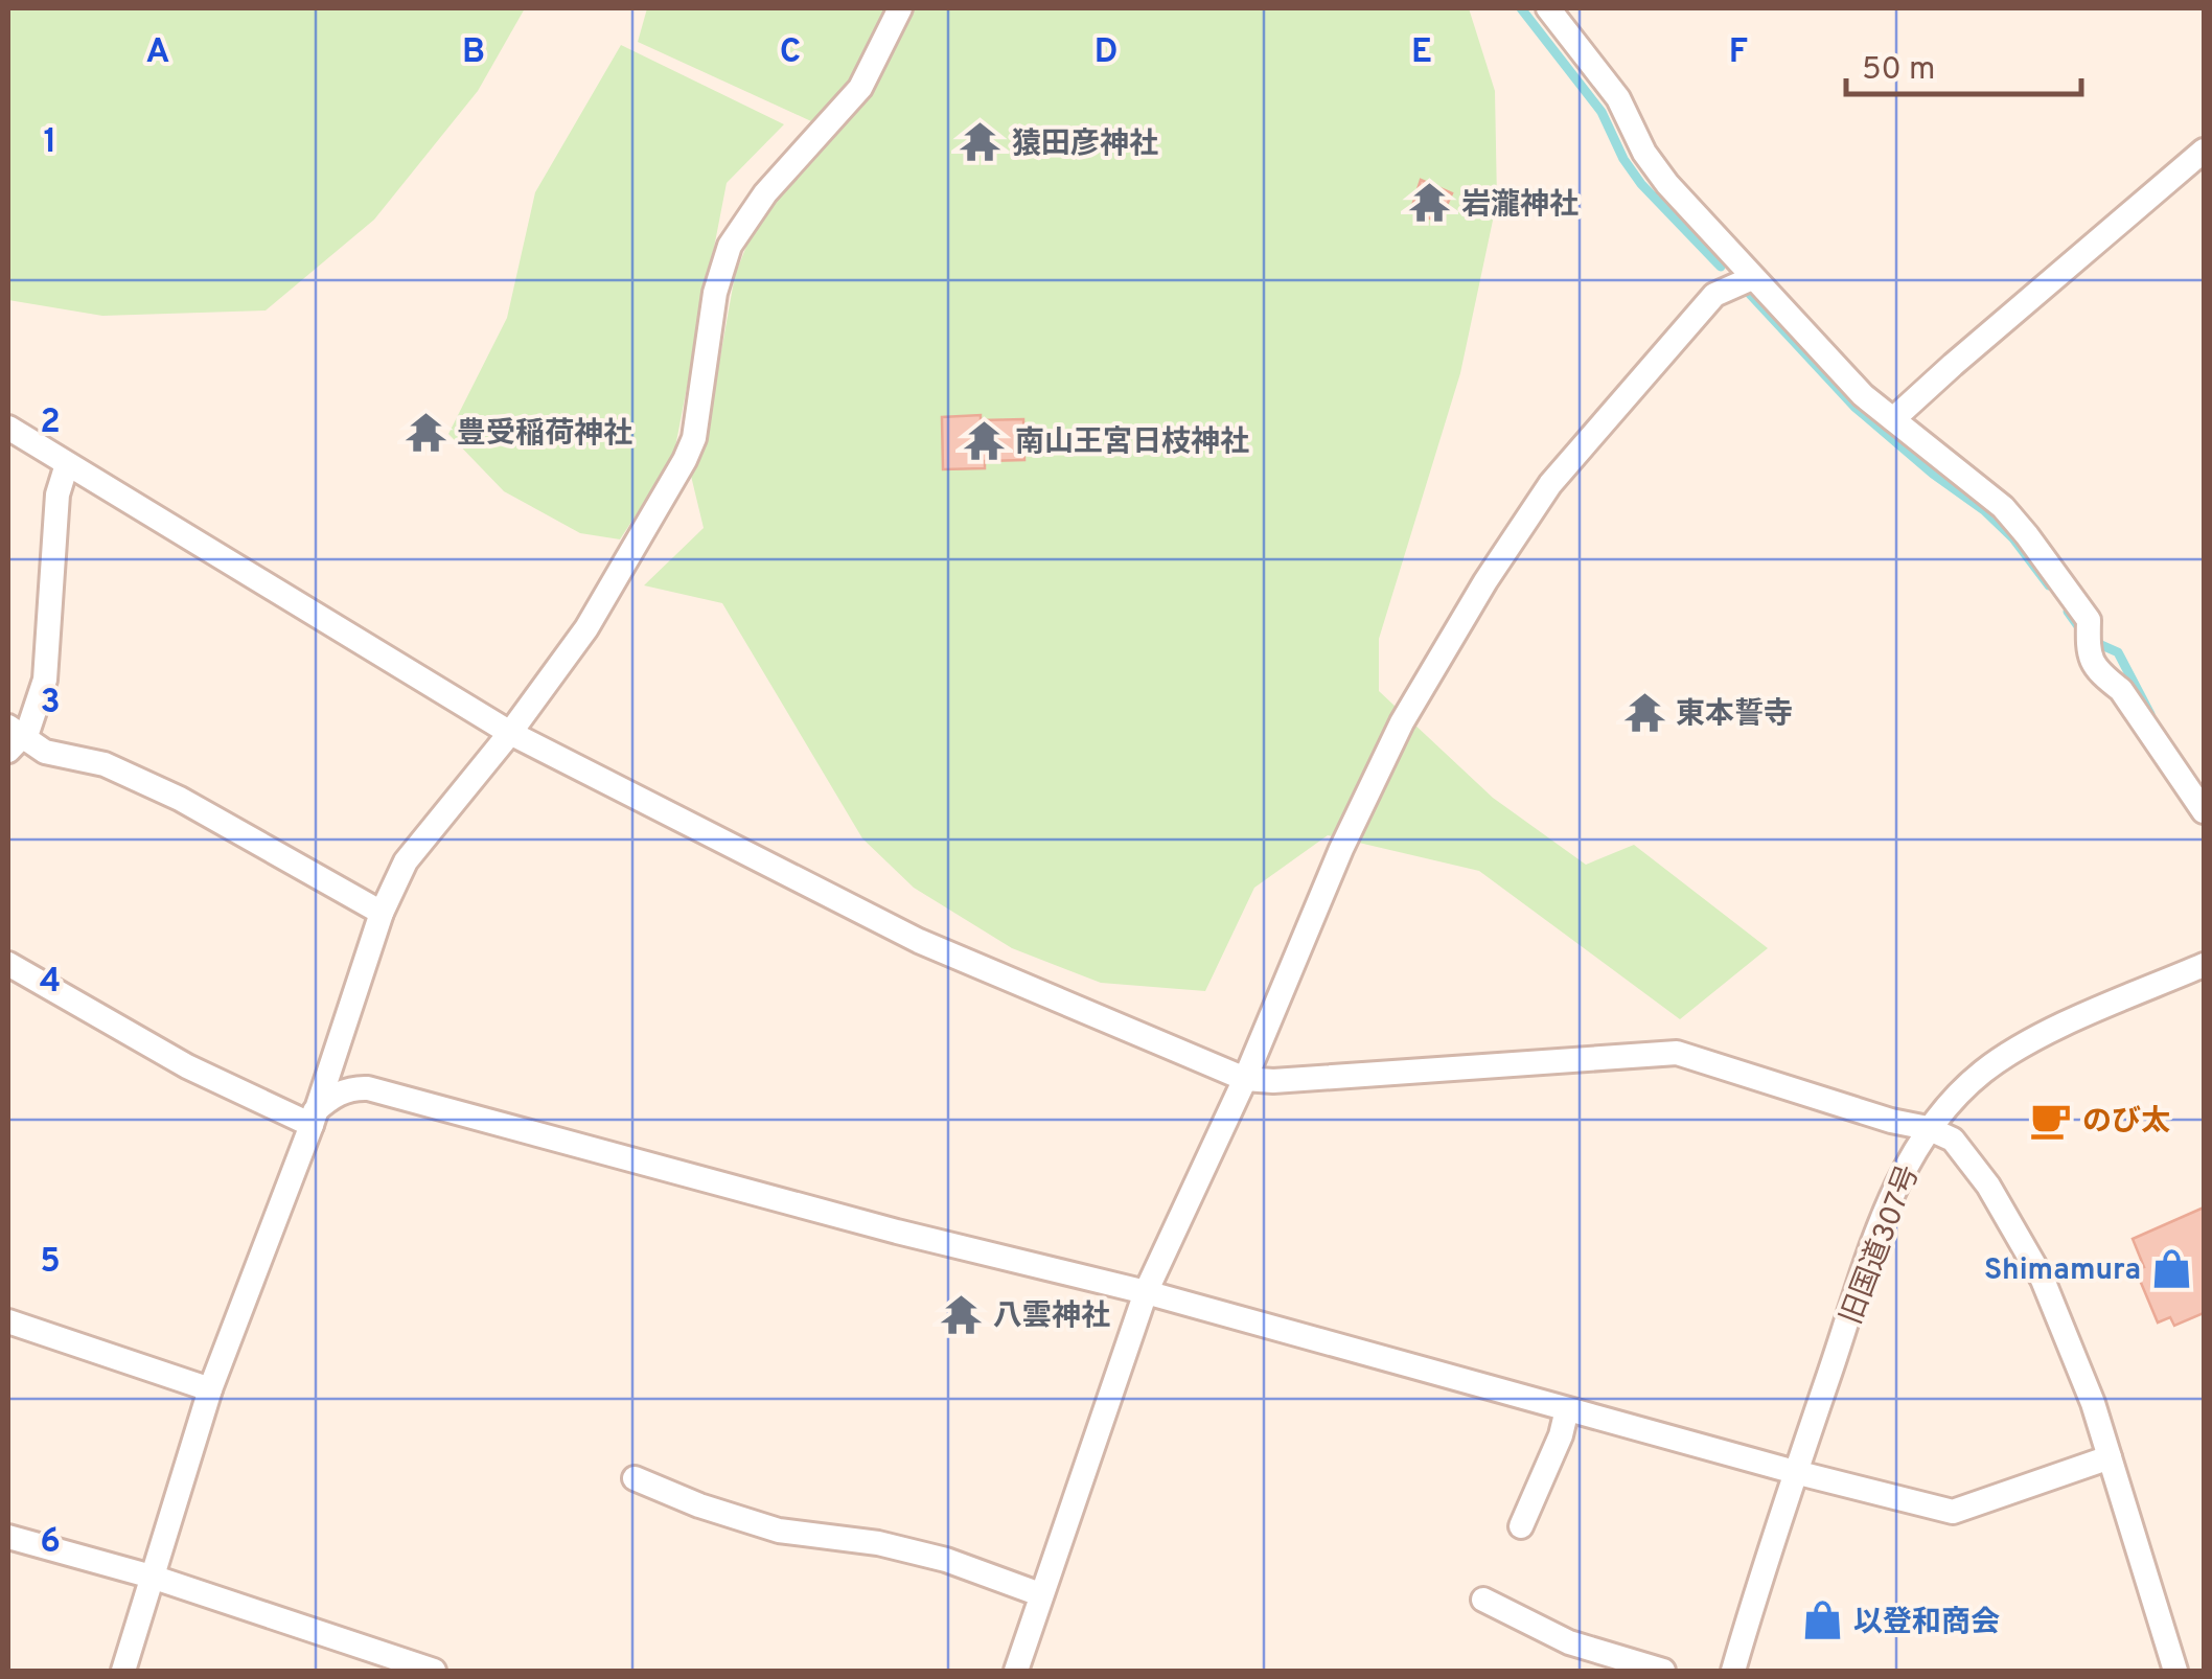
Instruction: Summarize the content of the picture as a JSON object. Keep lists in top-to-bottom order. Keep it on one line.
{"streets":{"street":["旧国道307号"]},"places":{"temple":["猿田彦神社","岩瀧神社","豊受稲荷神社","南山王宮日枝神社","東本誓寺","八雲神社"],"cafe":["のび太"],"shop":["Shimamura","以登和商会"]},"scale_bar":"50 m","grid":{"columns":["A","B","C","D","E","F"],"rows":["1","2","3","4","5","6"]}}
